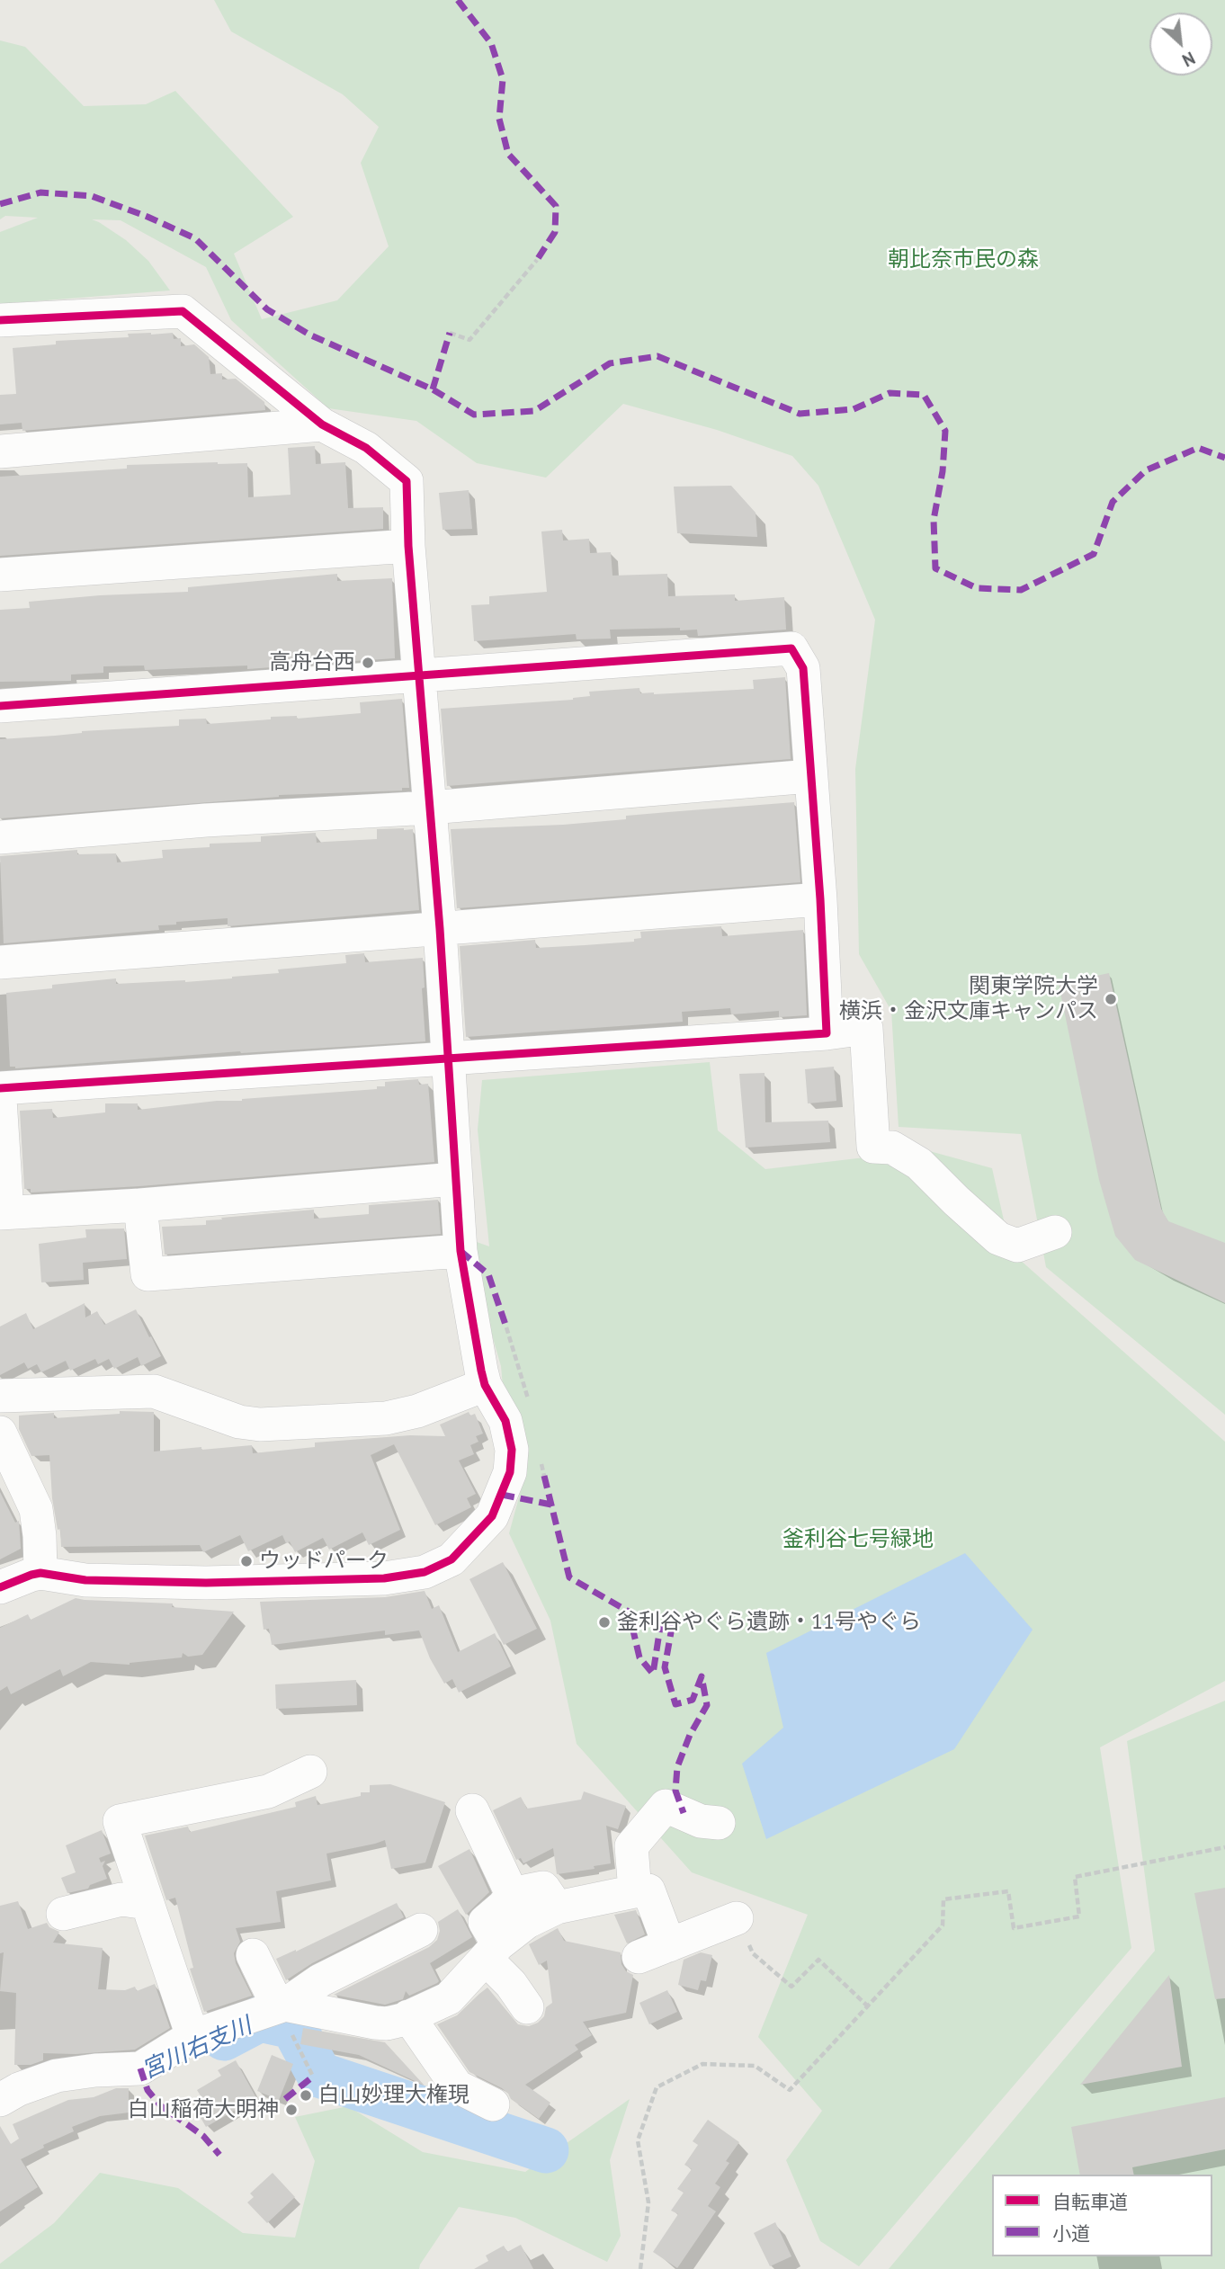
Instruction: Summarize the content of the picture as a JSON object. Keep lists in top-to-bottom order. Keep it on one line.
{"water":["宮川右支川"],"parks":["朝比奈市民の森","釜利谷七号緑地"],"places":["高舟台西","関東学院大学 横浜・金沢文庫キャンパス","ウッドパーク","釜利谷やぐら遺跡・11号やぐら","白山妙理大権現","白山稲荷大明神"],"legend":["自転車道","小道"],"north":"bottom right"}
